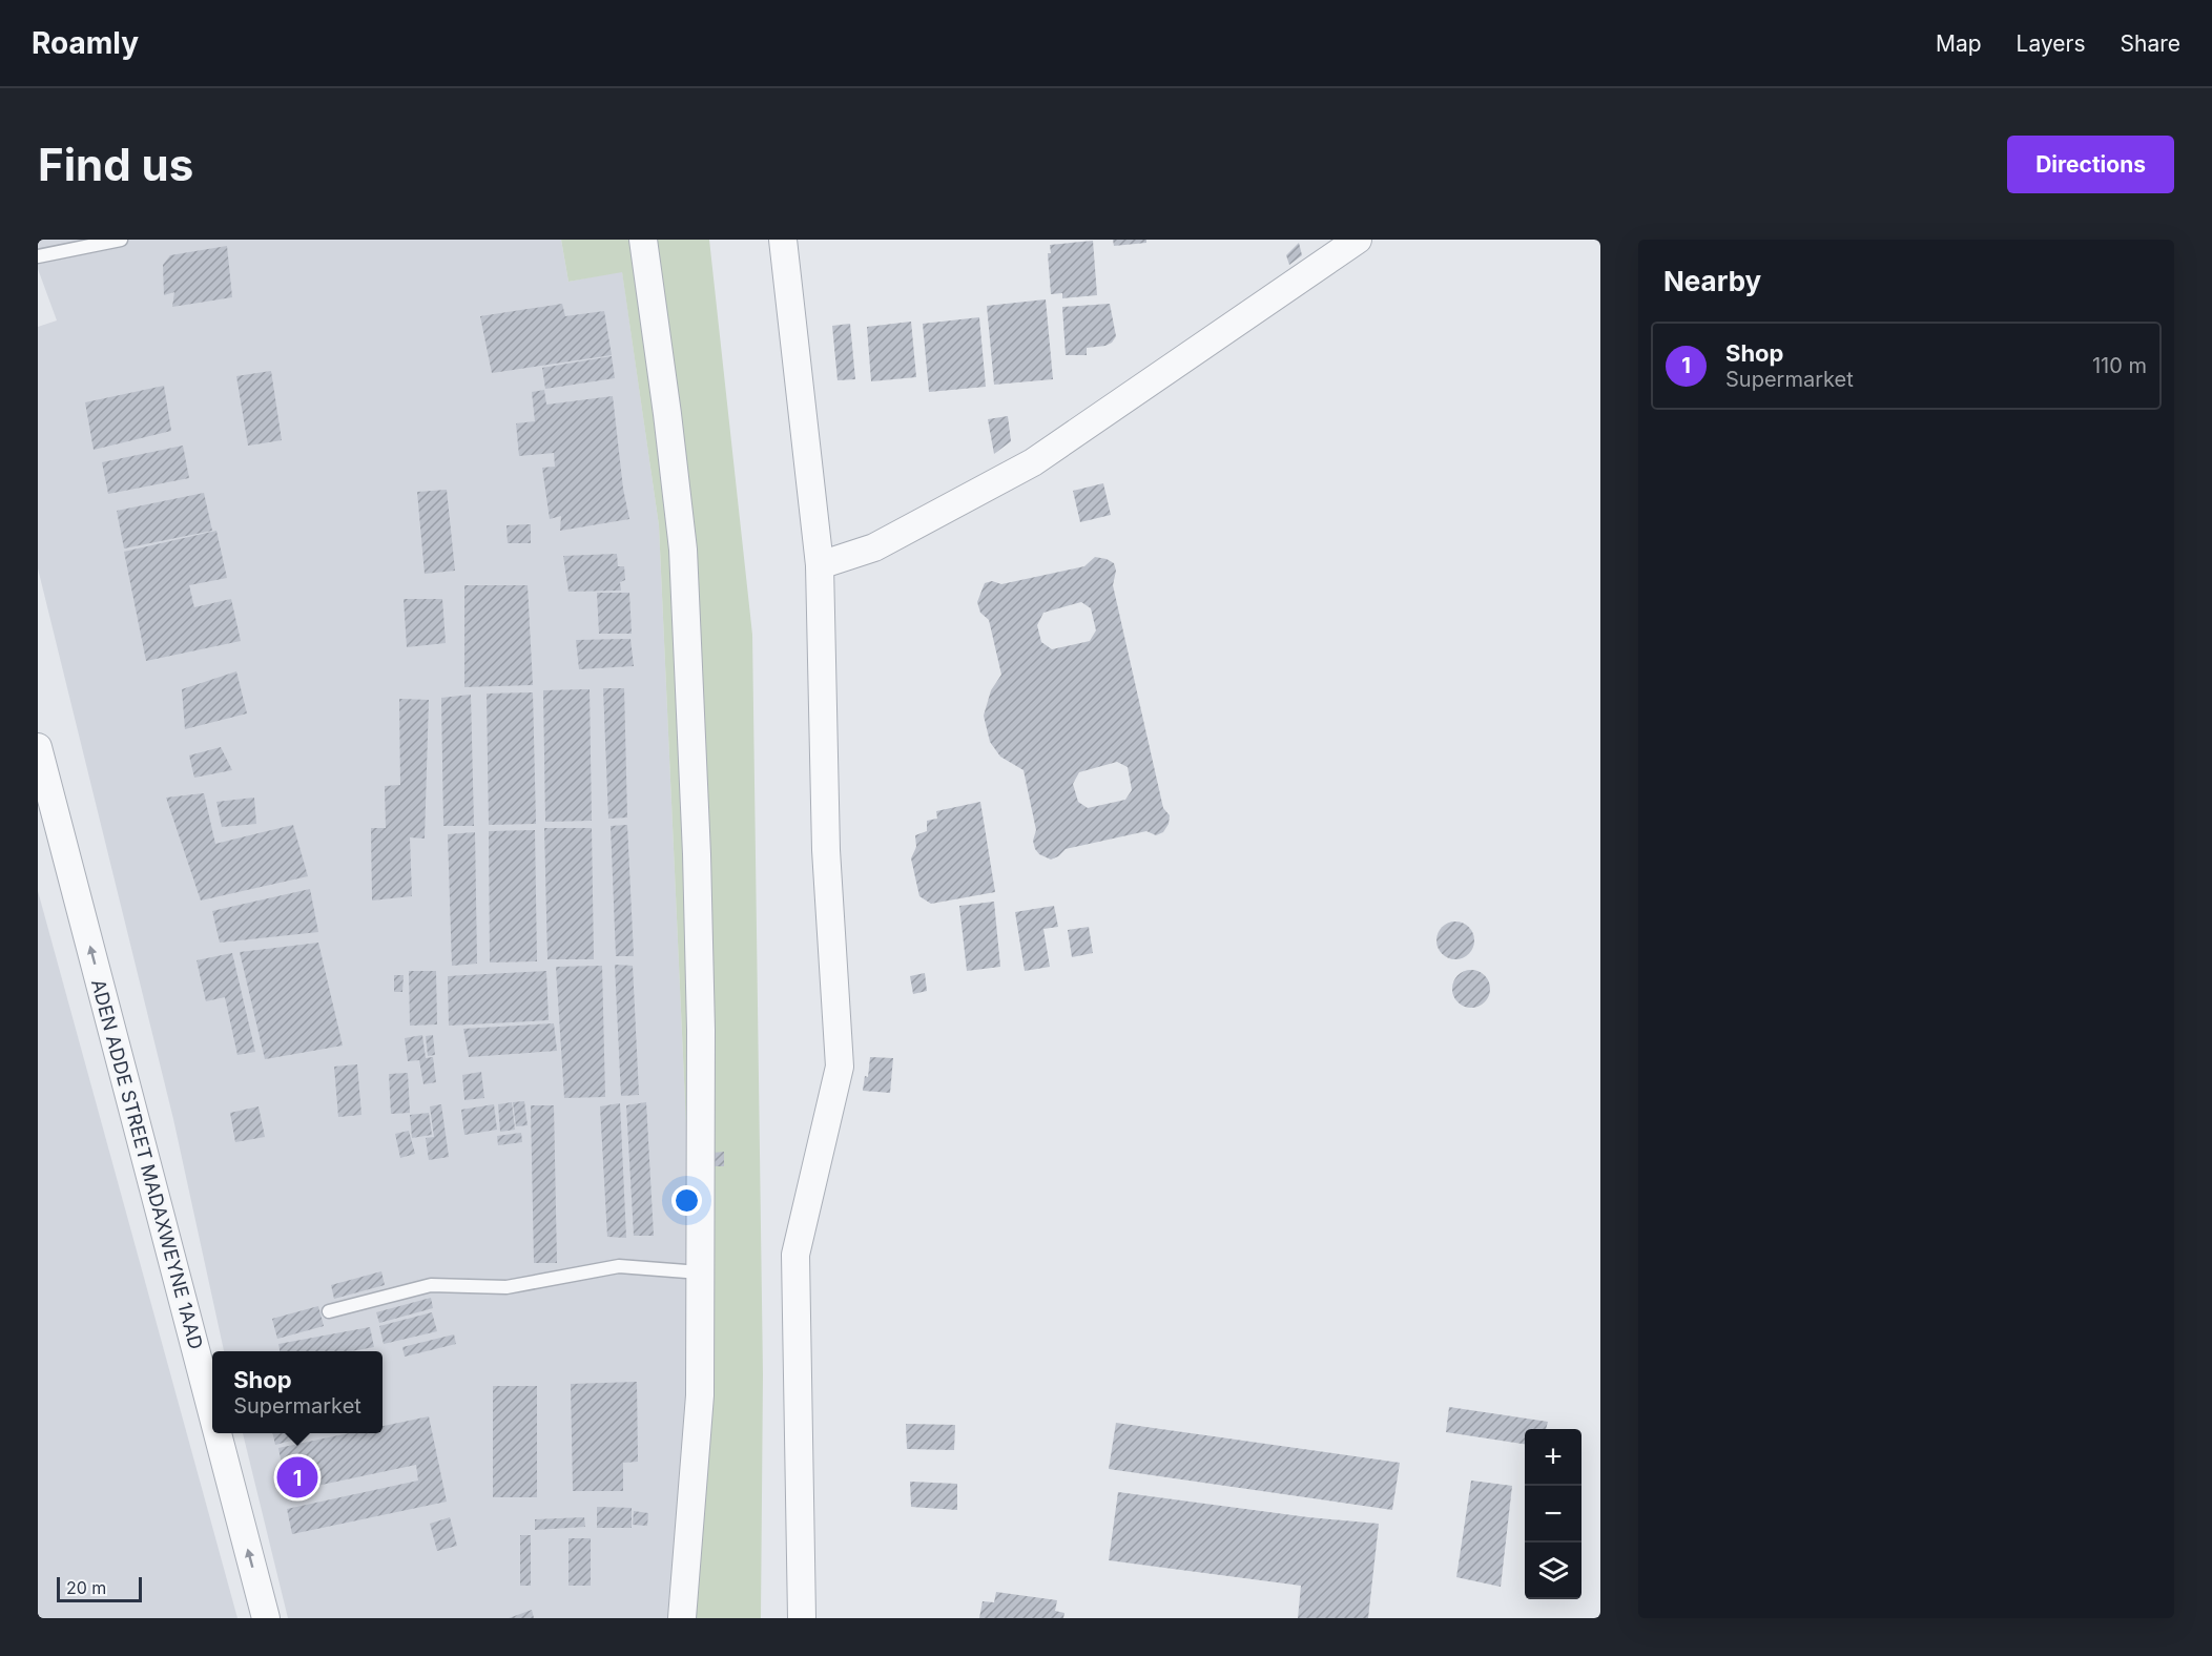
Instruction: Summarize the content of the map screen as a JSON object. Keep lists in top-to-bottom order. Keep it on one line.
{"streets":{"street":["ADEN ADDE STREET MADAXWEYNE 1AAD"]},"one_way":["ADEN ADDE STREET MADAXWEYNE 1AAD"],"scale_bar":"20 m","page":{"header":"Roamly","nav":["Map","Layers","Share"],"buttons":"Directions","title":"Find us","heading":"Nearby","list":[{"mark":"1","name":"Shop","note":"Supermarket","value":"110 m"}],"popup":["Shop","Supermarket"],"map_buttons":["+","−"],"pins":"1","scale":"20 m"}}
